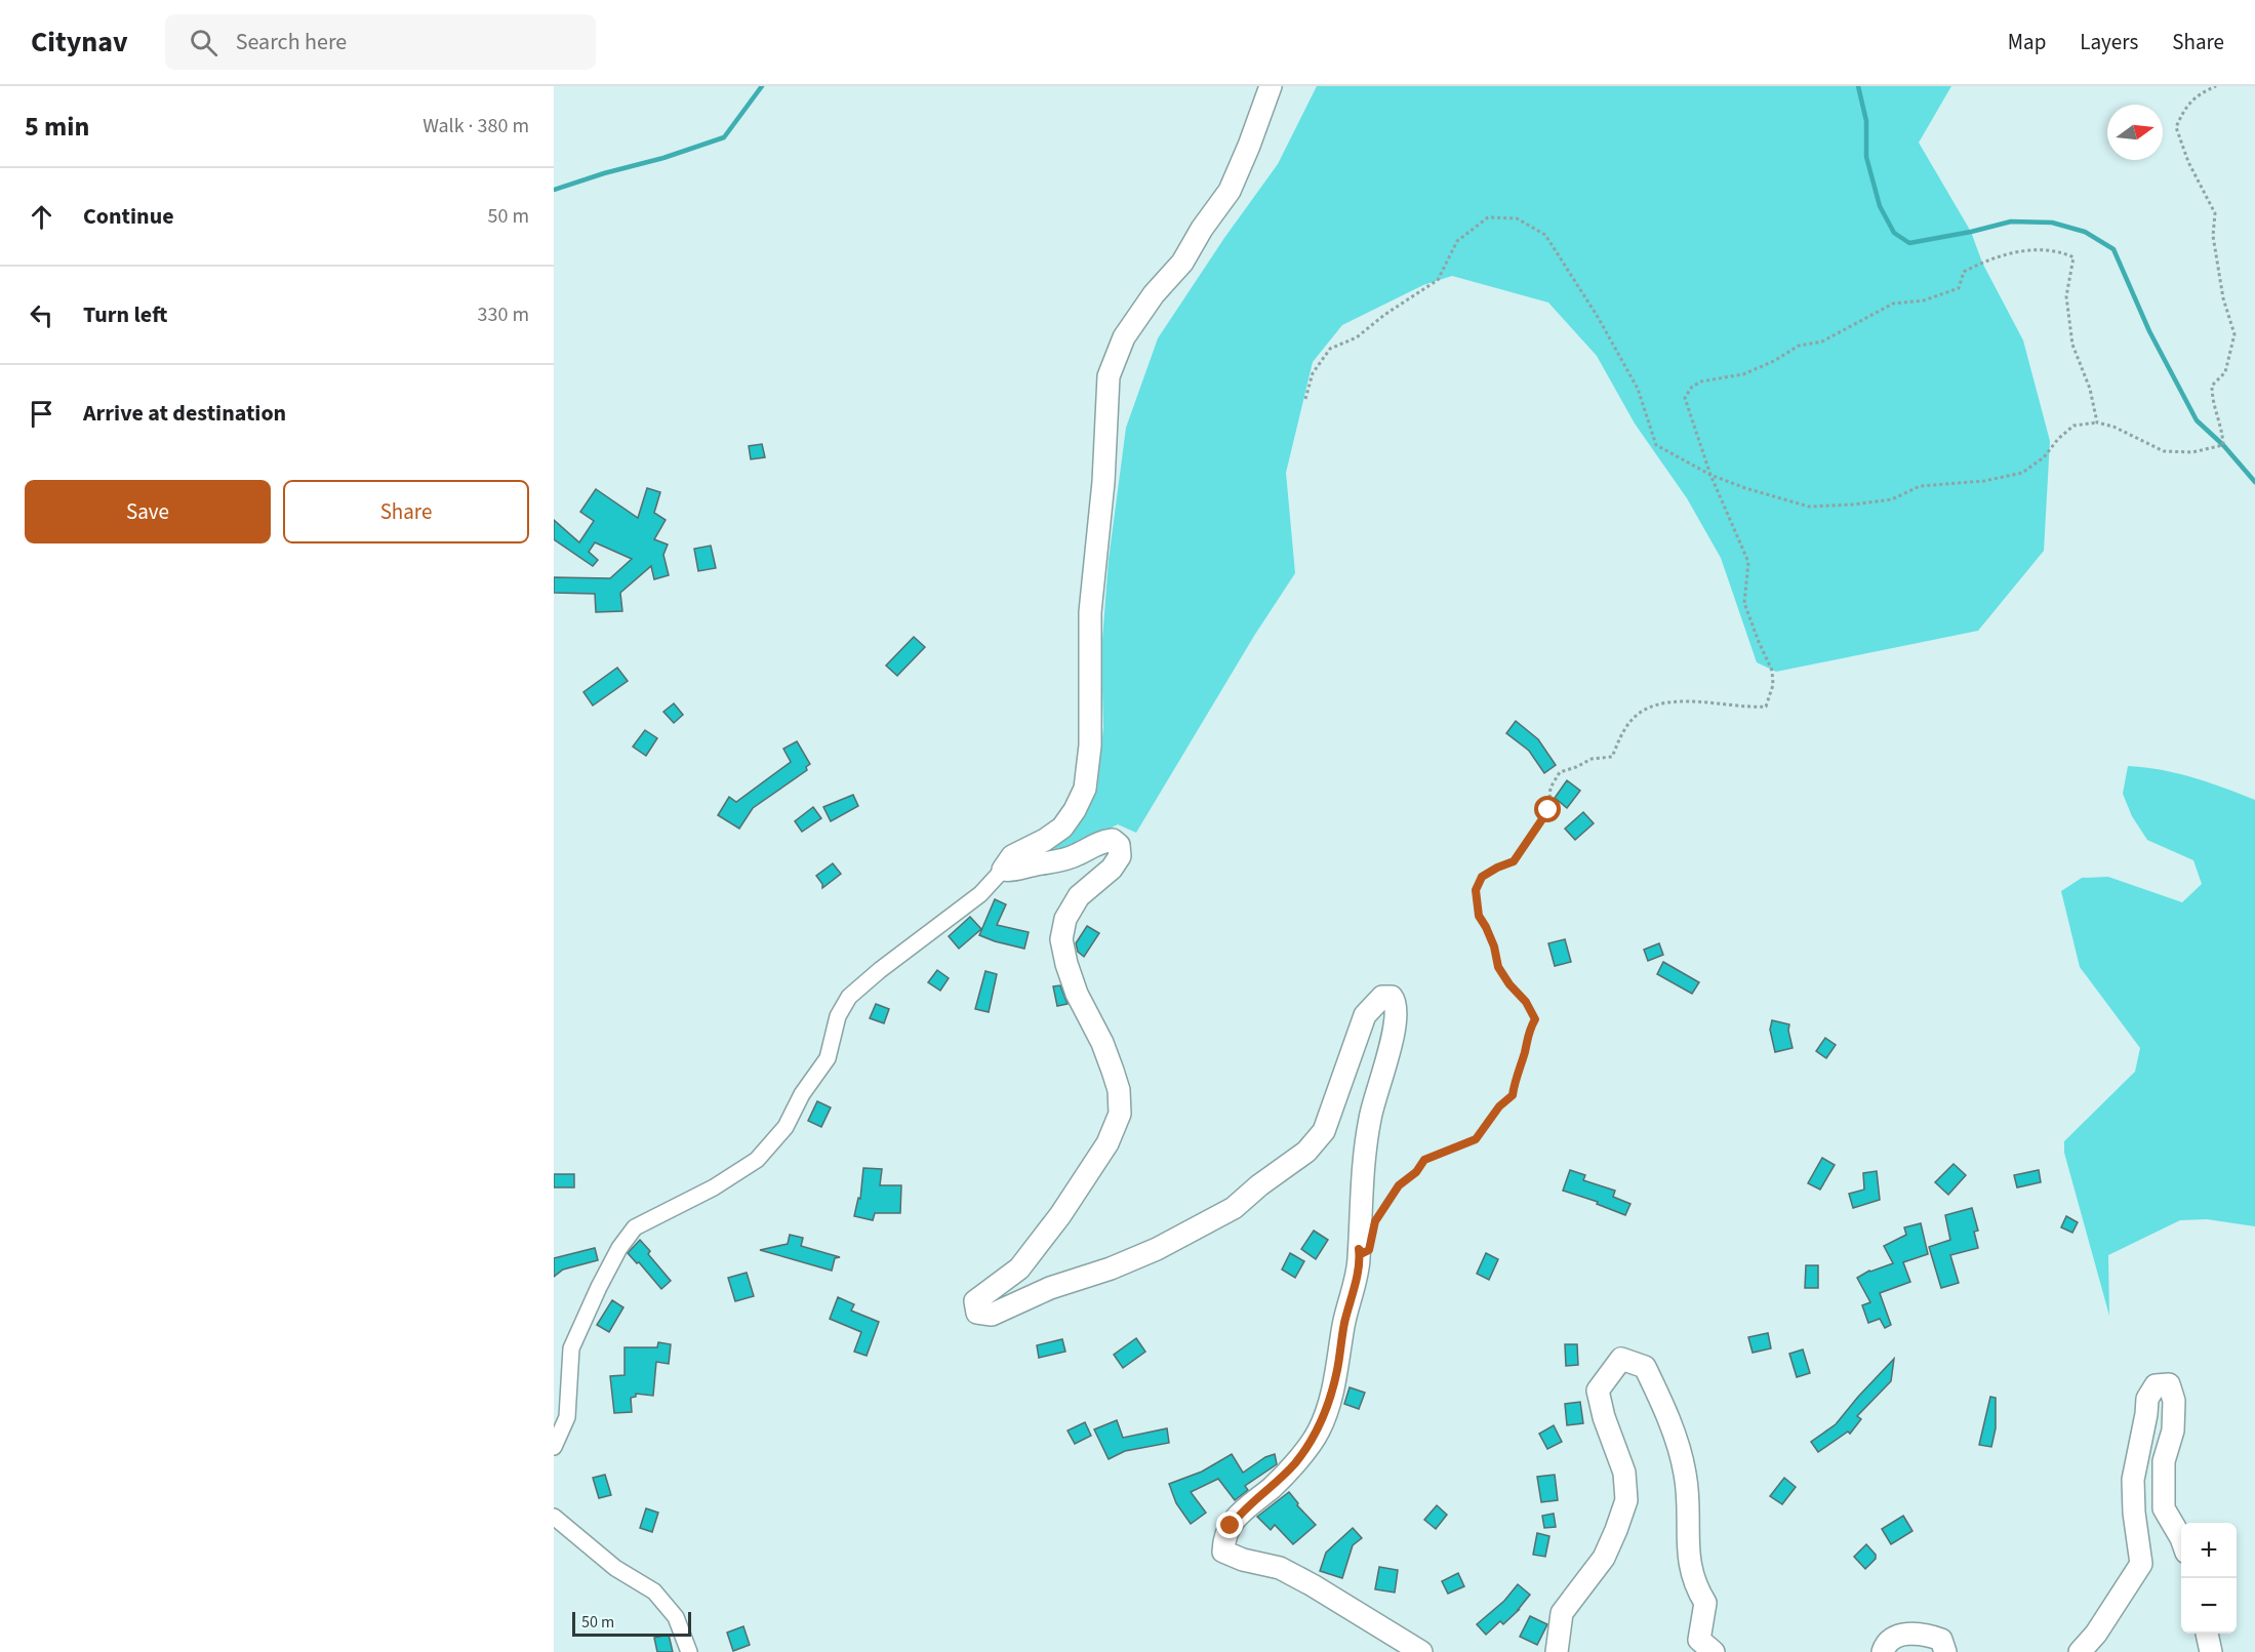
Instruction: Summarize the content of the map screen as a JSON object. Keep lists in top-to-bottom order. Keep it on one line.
{"scale_bar":"50 m","north":"right","page":{"header":"Citynav","search":"Search here","nav":["Map","Layers","Share"],"heading":["5 min","Walk · 380 m"],"list":[["Continue","50 m"],["Turn left","330 m"],"Arrive at destination"],"buttons":["Save","Share"],"map_buttons":["+","−"],"scale":"50 m"}}
